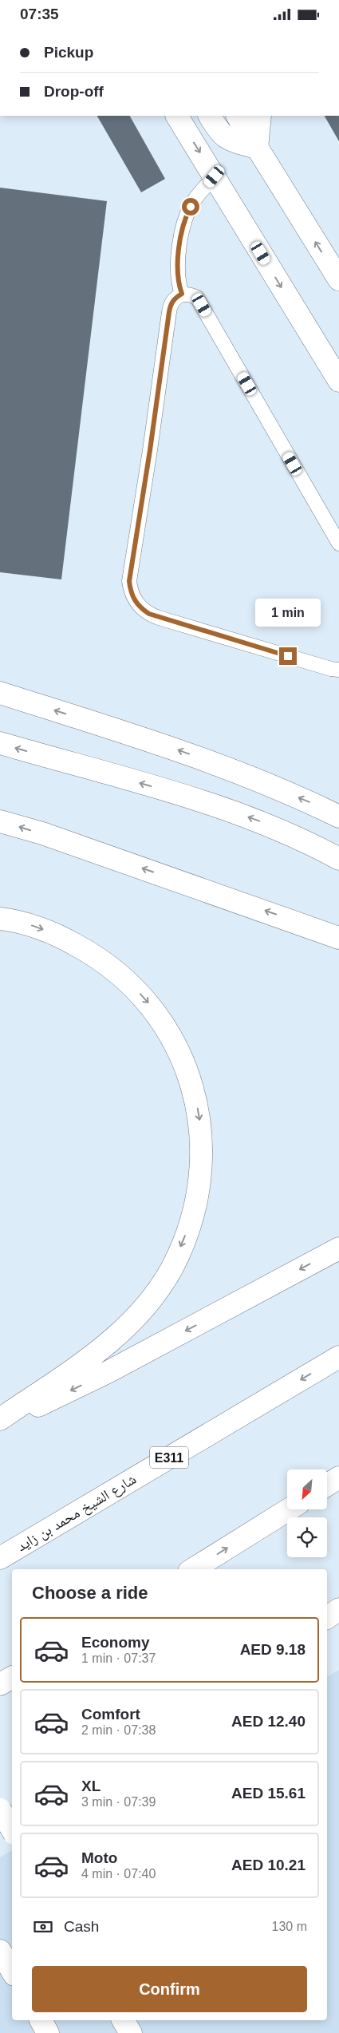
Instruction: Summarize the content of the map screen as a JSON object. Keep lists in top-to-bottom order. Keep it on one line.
{"streets":{"main road":["E311","شارع الشيخ محمد بن زايد"]},"north":"bottom left","page":{"status":"07:35","banner":["Pickup","Drop-off"],"bubble":"1 min","heading":"Choose a ride","list":[{"name":"Economy","note":"1 min · 07:37","value":"AED 9.18"},{"name":"Comfort","note":"2 min · 07:38","value":"AED 12.40"},{"name":"XL","note":"3 min · 07:39","value":"AED 15.61"},{"name":"Moto","note":"4 min · 07:40","value":"AED 10.21"}],"pay":["Cash","130 m"],"buttons":"Confirm"}}
